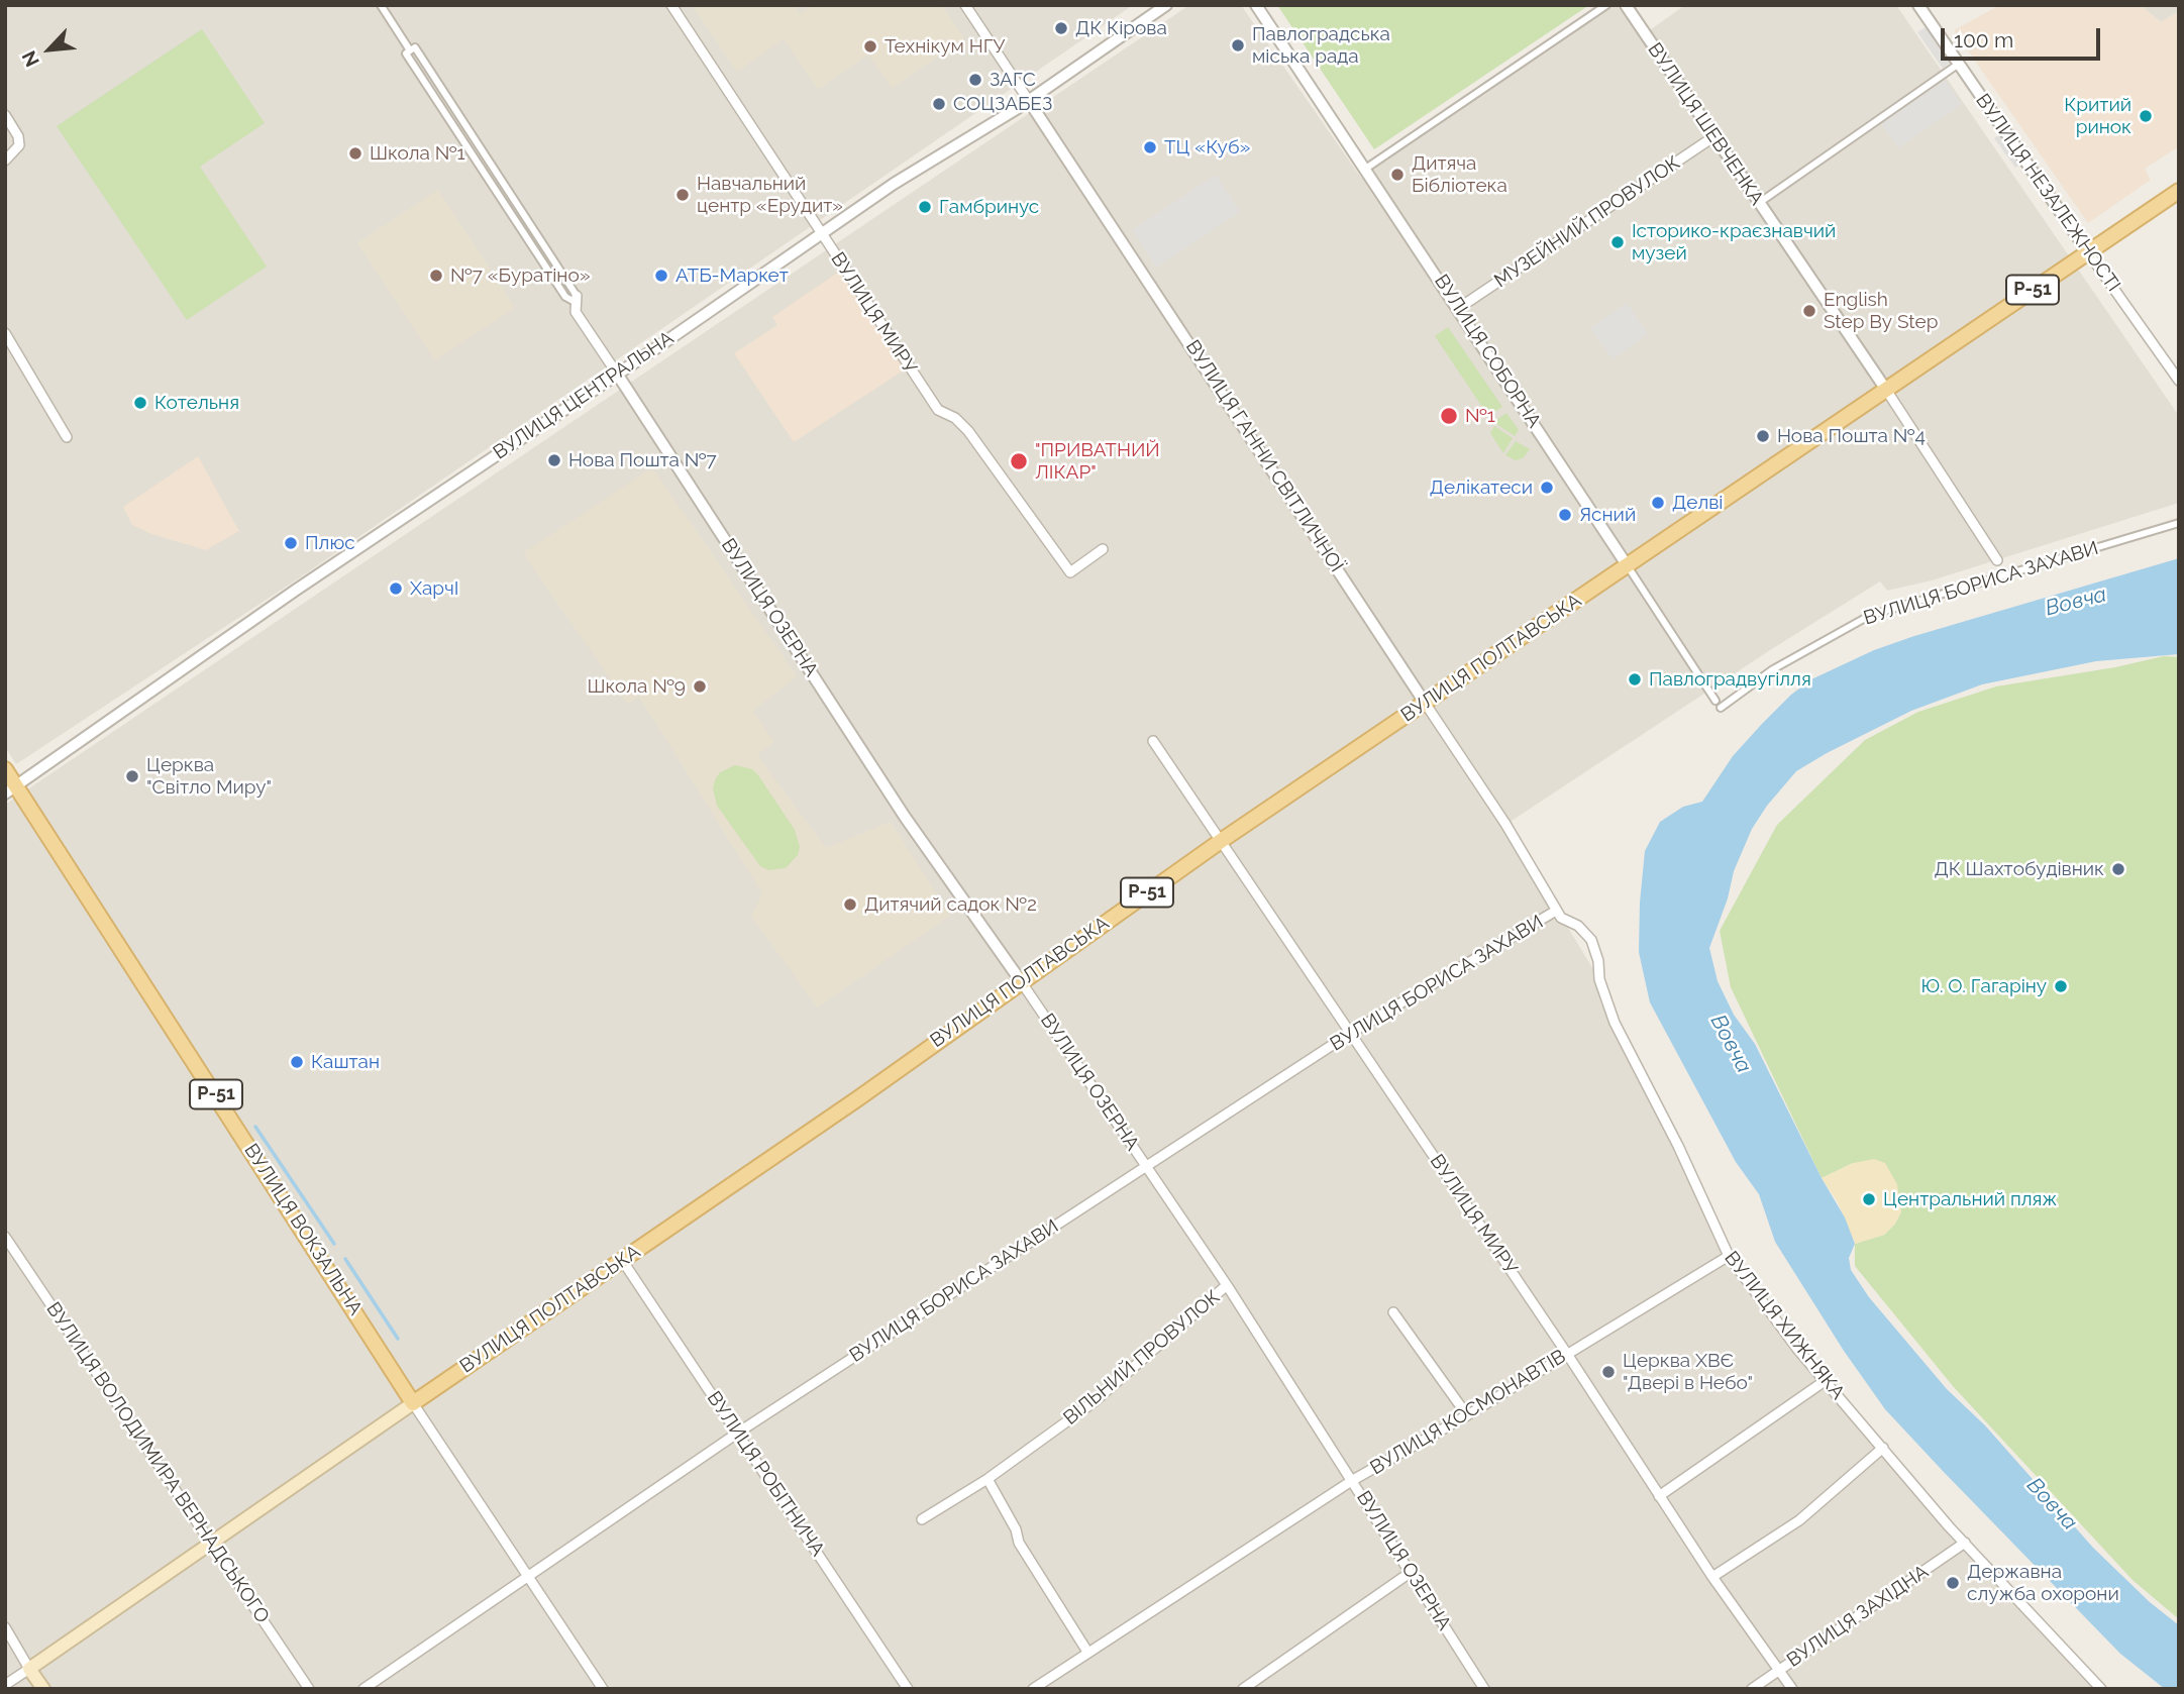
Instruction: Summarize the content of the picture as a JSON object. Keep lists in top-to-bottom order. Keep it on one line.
{"streets":{"main road":["Р-51","ВУЛИЦЯ ПОЛТАВСЬКА","ВУЛИЦЯ ВОКЗАЛЬНА"],"street":["ВУЛИЦЯ ШЕВЧЕНКА","ВУЛИЦЯ НЕЗАЛЕЖНОСТІ","МУЗЕЙНИЙ ПРОВУЛОК","ВУЛИЦЯ МИРУ","ВУЛИЦЯ СОБОРНА","ВУЛИЦЯ ЦЕНТРАЛЬНА","ВУЛИЦЯ ГАННИ СВІТЛИЧНОЇ","ВУЛИЦЯ БОРИСА ЗАХАВИ","ВУЛИЦЯ ОЗЕРНА","ВУЛИЦЯ ХИЖНЯКА","ВІЛЬНИЙ ПРОВУЛОК","ВУЛИЦЯ КОСМОНАВТІВ","ВУЛИЦЯ ВОЛОДИМИРА ВЕРНАДСЬКОГО","ВУЛИЦЯ РОБІТНИЧА","ВУЛИЦЯ ЗАХІДНА"]},"crossings":[["ВУЛИЦЯ ШЕВЧЕНКА","МУЗЕЙНИЙ ПРОВУЛОК"],["ВУЛИЦЯ ШЕВЧЕНКА","ВУЛИЦЯ ПОЛТАВСЬКА"],["ВУЛИЦЯ НЕЗАЛЕЖНОСТІ","ВУЛИЦЯ ПОЛТАВСЬКА"],["МУЗЕЙНИЙ ПРОВУЛОК","ВУЛИЦЯ СОБОРНА"],["ВУЛИЦЯ МИРУ","ВУЛИЦЯ ЦЕНТРАЛЬНА"],["ВУЛИЦЯ МИРУ","ВУЛИЦЯ БОРИСА ЗАХАВИ"],["ВУЛИЦЯ МИРУ","ВУЛИЦЯ ПОЛТАВСЬКА"],["ВУЛИЦЯ МИРУ","ВУЛИЦЯ КОСМОНАВТІВ"],["ВУЛИЦЯ МИРУ","ВУЛИЦЯ ЗАХІДНА"],["ВУЛИЦЯ СОБОРНА","ВУЛИЦЯ ПОЛТАВСЬКА"],["ВУЛИЦЯ ЦЕНТРАЛЬНА","ВУЛИЦЯ ГАННИ СВІТЛИЧНОЇ"],["ВУЛИЦЯ ЦЕНТРАЛЬНА","ВУЛИЦЯ ОЗЕРНА"],["ВУЛИЦЯ ЦЕНТРАЛЬНА","ВУЛИЦЯ ВОКЗАЛЬНА"],["ВУЛИЦЯ ГАННИ СВІТЛИЧНОЇ","ВУЛИЦЯ БОРИСА ЗАХАВИ"],["ВУЛИЦЯ ГАННИ СВІТЛИЧНОЇ","ВУЛИЦЯ ПОЛТАВСЬКА"],["ВУЛИЦЯ ГАННИ СВІТЛИЧНОЇ","ВУЛИЦЯ ХИЖНЯКА"],["ВУЛИЦЯ БОРИСА ЗАХАВИ","ВУЛИЦЯ ОЗЕРНА"],["ВУЛИЦЯ БОРИСА ЗАХАВИ","ВУЛИЦЯ ВОКЗАЛЬНА"],["ВУЛИЦЯ БОРИСА ЗАХАВИ","ВУЛИЦЯ ХИЖНЯКА"],["ВУЛИЦЯ БОРИСА ЗАХАВИ","ВУЛИЦЯ РОБІТНИЧА"],["ВУЛИЦЯ ОЗЕРНА","ВУЛИЦЯ ПОЛТАВСЬКА"],["ВУЛИЦЯ ОЗЕРНА","ВІЛЬНИЙ ПРОВУЛОК"],["ВУЛИЦЯ ОЗЕРНА","ВУЛИЦЯ КОСМОНАВТІВ"],["ВУЛИЦЯ ПОЛТАВСЬКА","ВУЛИЦЯ ВОКЗАЛЬНА"],["ВУЛИЦЯ ПОЛТАВСЬКА","ВУЛИЦЯ ВОЛОДИМИРА ВЕРНАДСЬКОГО"],["ВУЛИЦЯ ПОЛТАВСЬКА","ВУЛИЦЯ РОБІТНИЧА"],["ВУЛИЦЯ ХИЖНЯКА","ВУЛИЦЯ КОСМОНАВТІВ"],["ВУЛИЦЯ ХИЖНЯКА","ВУЛИЦЯ ЗАХІДНА"]],"water":["Вовча"],"places":["ДК Кірова","Павлоградська міська рада","Технікум НГУ","ЗАГС","СОЦЗАБЕЗ","Критий ринок","ТЦ «Куб»","Школа №1","Дитяча Бiблiотека","Навчальний центр «Ерудит»","Гамбринус","Історико-краєзнавчий музей","№7 «Буратіно»","АТБ-Маркет","English Step By Step","Котельня","№1","Нова Пошта №4","Нова Пошта №7","\"ПРИВАТНИЙ ЛІКАР\"","Делiкатеси","Делві","Ясний","Плюс","ХарчI","Павлоградвугілля","Школа №9","Церква \"Світло Миру\"","ДК Шахтобудівник","Дитячий садок №2","Ю. О. Гагаріну","Каштан","Центральний пляж","Церква ХВЄ \"Двері в Небо\"","Державна служба охорони"],"scale_bar":"100 m","north":"bottom left"}
